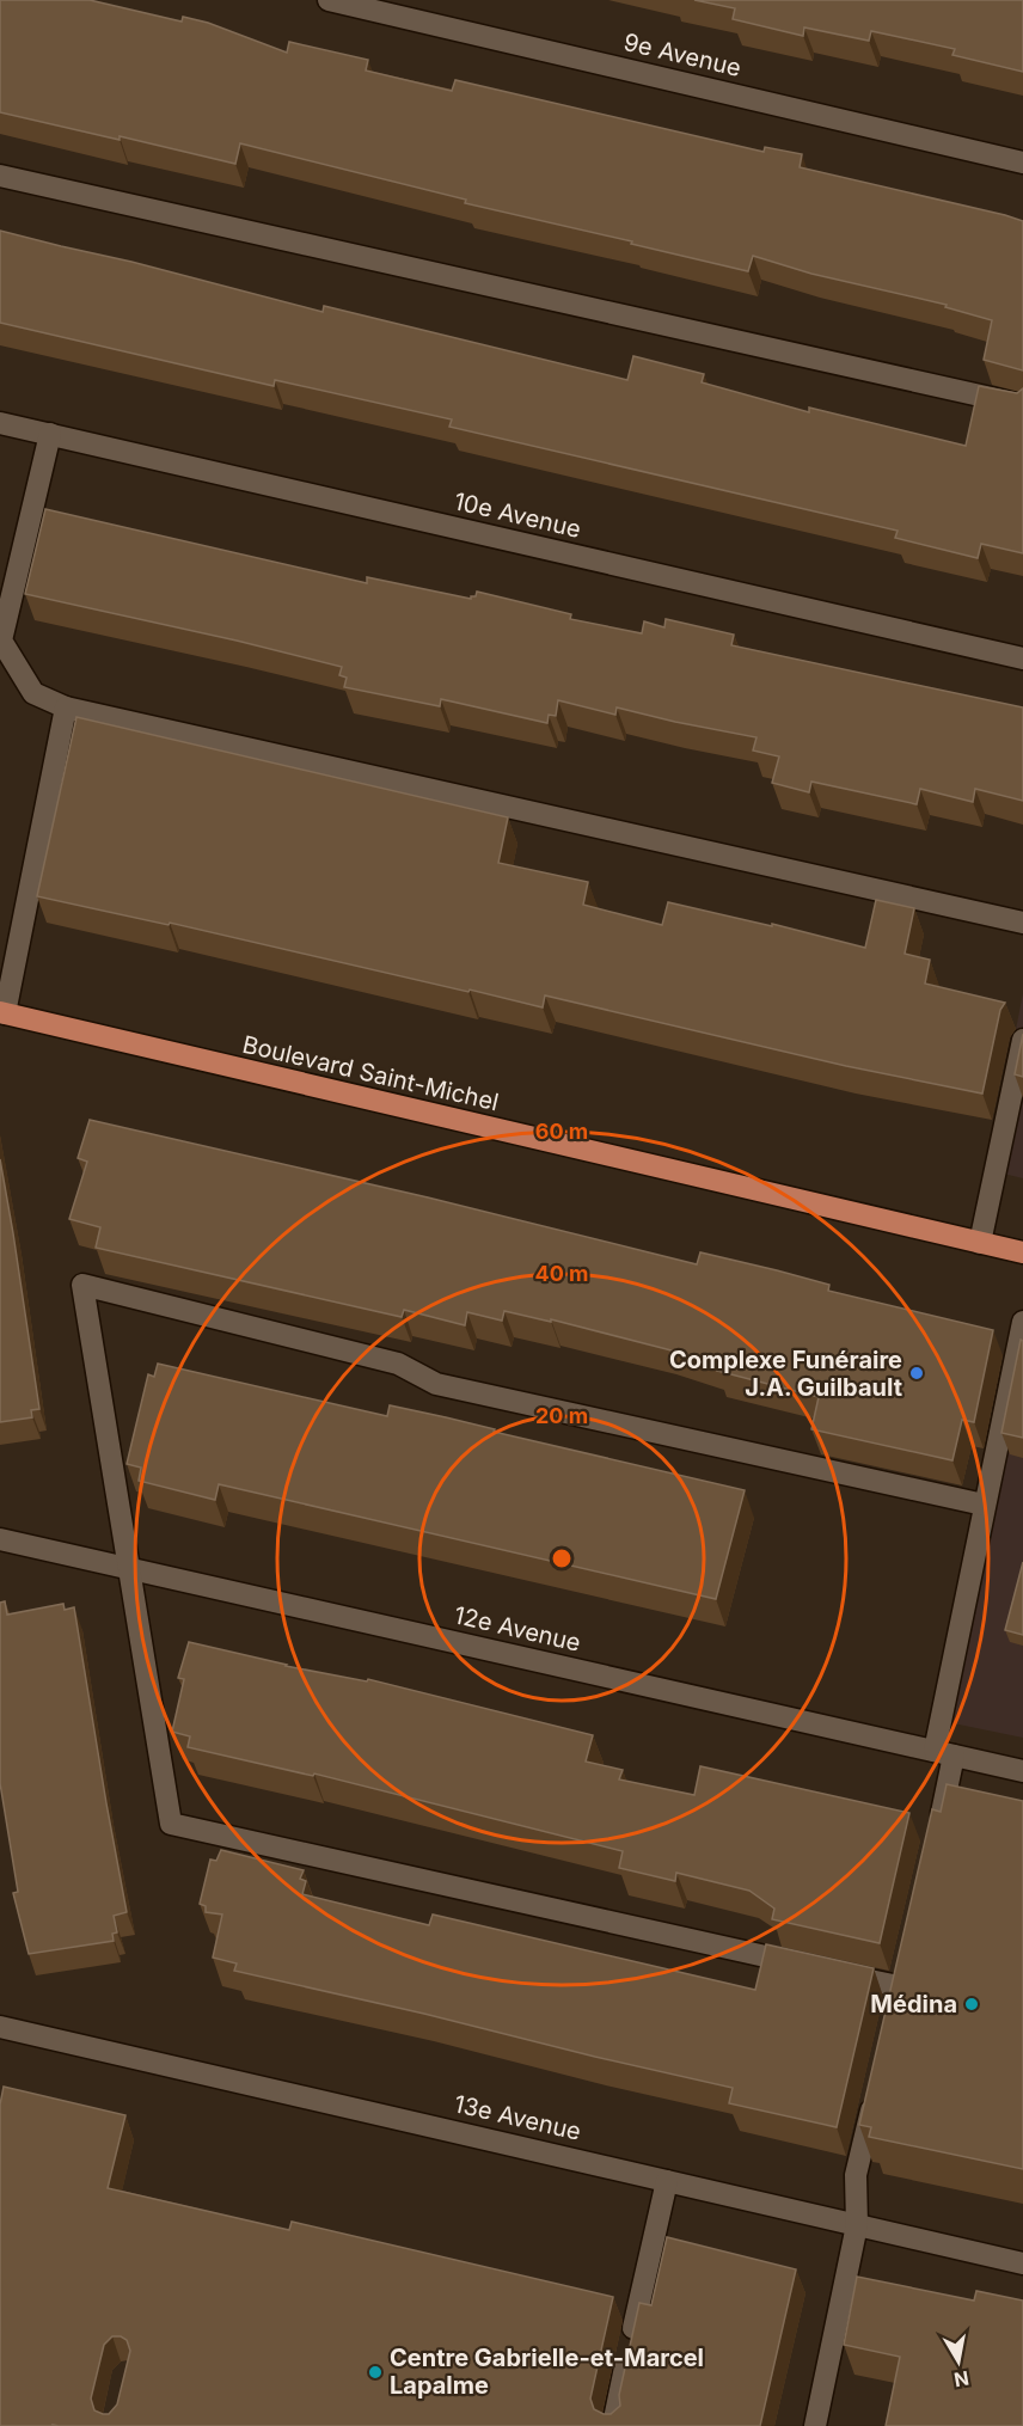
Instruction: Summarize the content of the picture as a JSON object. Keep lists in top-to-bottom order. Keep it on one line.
{"streets":{"main road":["Boulevard Saint-Michel"],"street":["9e Avenue","10e Avenue","12e Avenue","13e Avenue"]},"places":["Complexe Funéraire J.A. Guilbault","Médina","Centre Gabrielle-et-Marcel Lapalme"],"north":"bottom","rings":["60 m","40 m","20 m"]}
